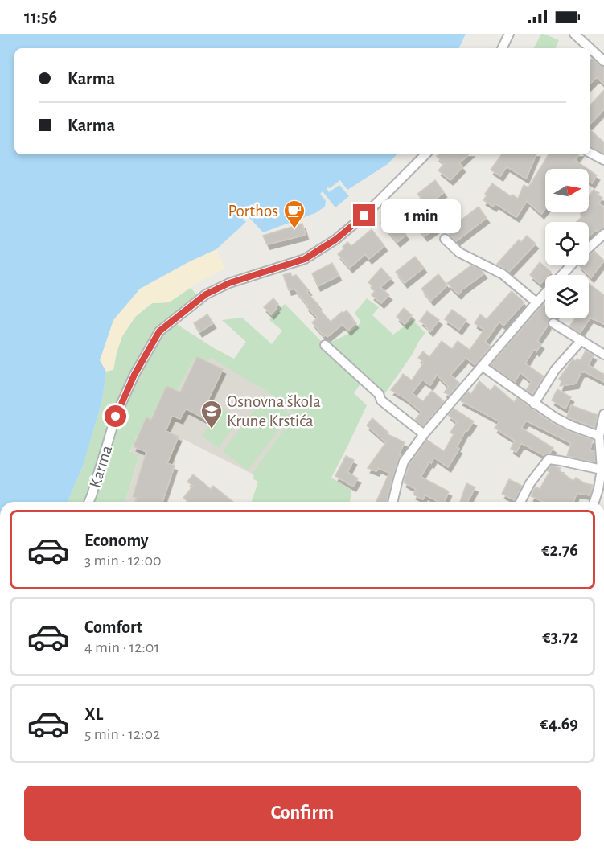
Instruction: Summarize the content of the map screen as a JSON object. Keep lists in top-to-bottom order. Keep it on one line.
{"streets":{"street":["Karma"]},"places":{"cafe":["Porthos"],"school or university":["Osnovna škola Krune Krstića"]},"north":"right","page":{"status":"11:56","banner":["Karma","Karma"],"bubble":"1 min","list":[{"name":"Economy","note":"3 min · 12:00","value":"€2.76"},{"name":"Comfort","note":"4 min · 12:01","value":"€3.72"},{"name":"XL","note":"5 min · 12:02","value":"€4.69"}],"buttons":"Confirm"}}
